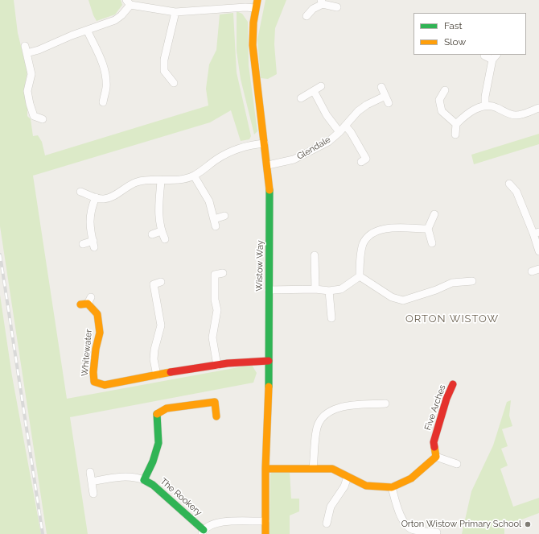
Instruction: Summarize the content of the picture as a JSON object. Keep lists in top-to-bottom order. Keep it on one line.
{"streets":{"street":["Glendale","Wistow Way","Whitewater","Five Arches","The Rookery"]},"crossings":[["Glendale","Wistow Way"],["Wistow Way","Whitewater"],["Wistow Way","The Rookery"]],"districts":["ORTON WISTOW"],"places":["Orton Wistow Primary School"],"legend":["Fast","Slow"]}
